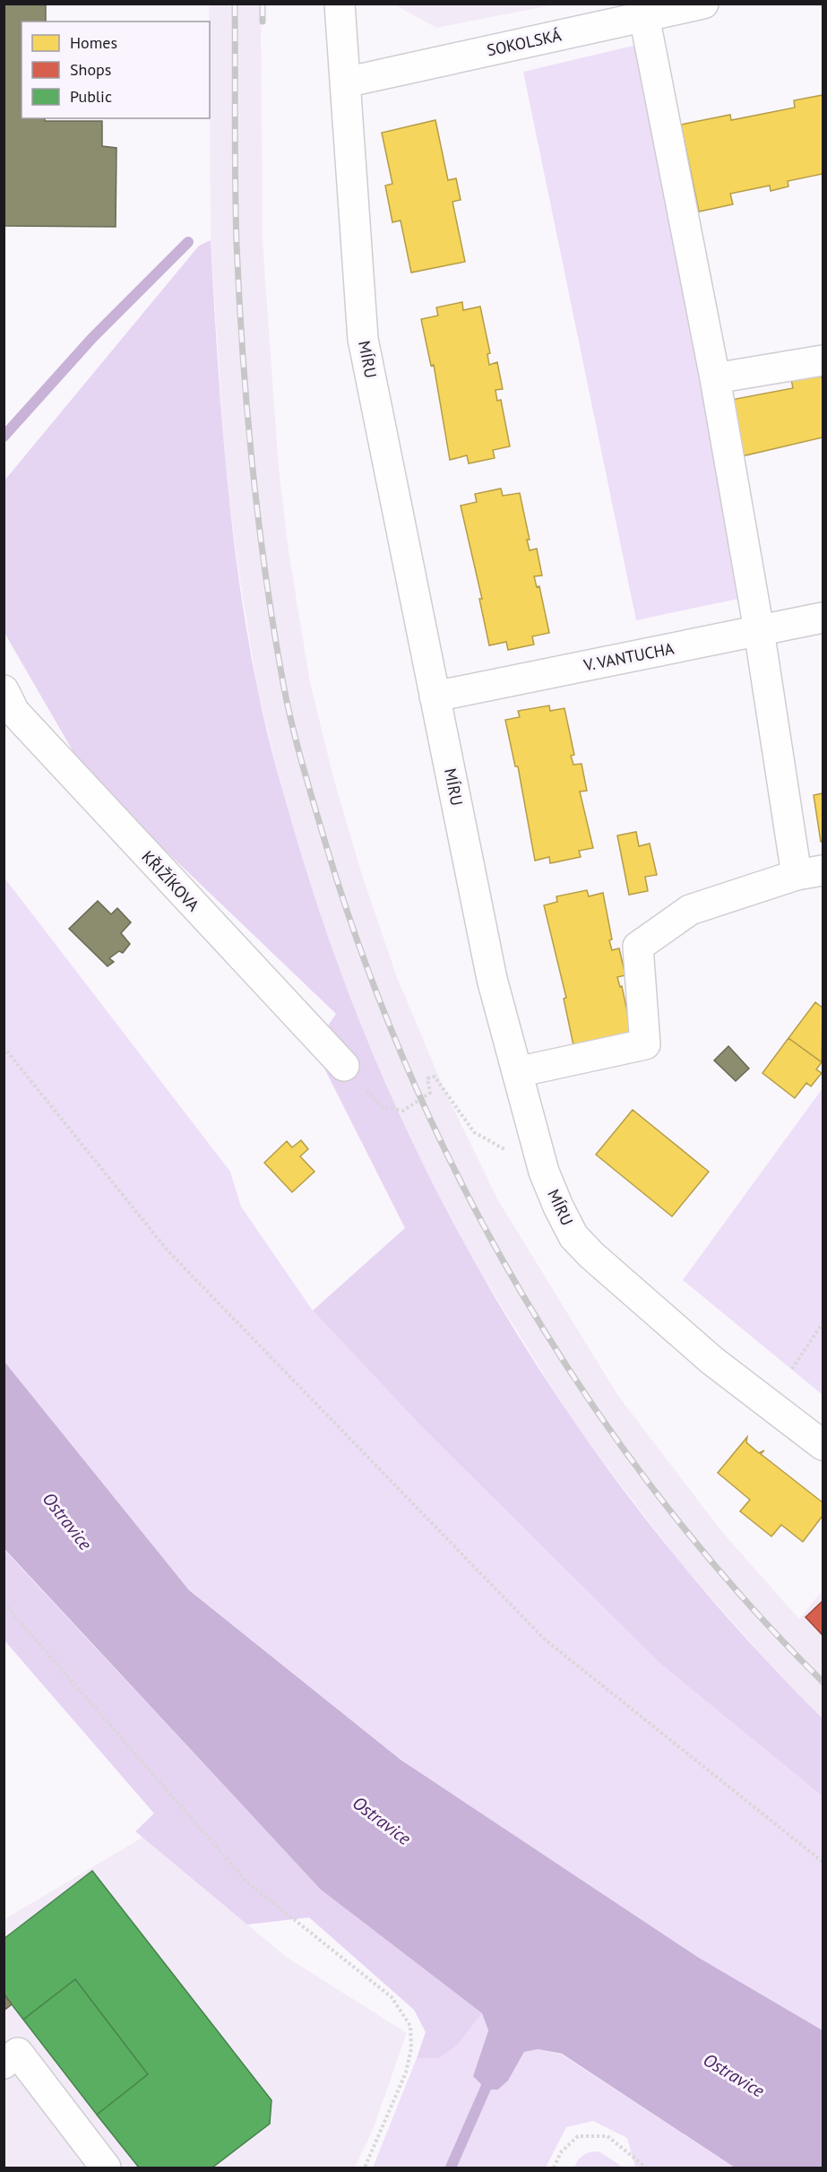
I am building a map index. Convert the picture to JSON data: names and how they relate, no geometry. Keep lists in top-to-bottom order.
{
  "streets": {
    "street": [
      "SOKOLSKÁ",
      "MÍRU",
      "V. VANTUCHA",
      "KŘIŽÍKOVA"
    ]
  },
  "crossings": [
    ["SOKOLSKÁ", "MÍRU"],
    ["MÍRU", "V. VANTUCHA"]
  ],
  "water": ["Ostravice"],
  "legend": ["Homes", "Shops", "Public"]
}
